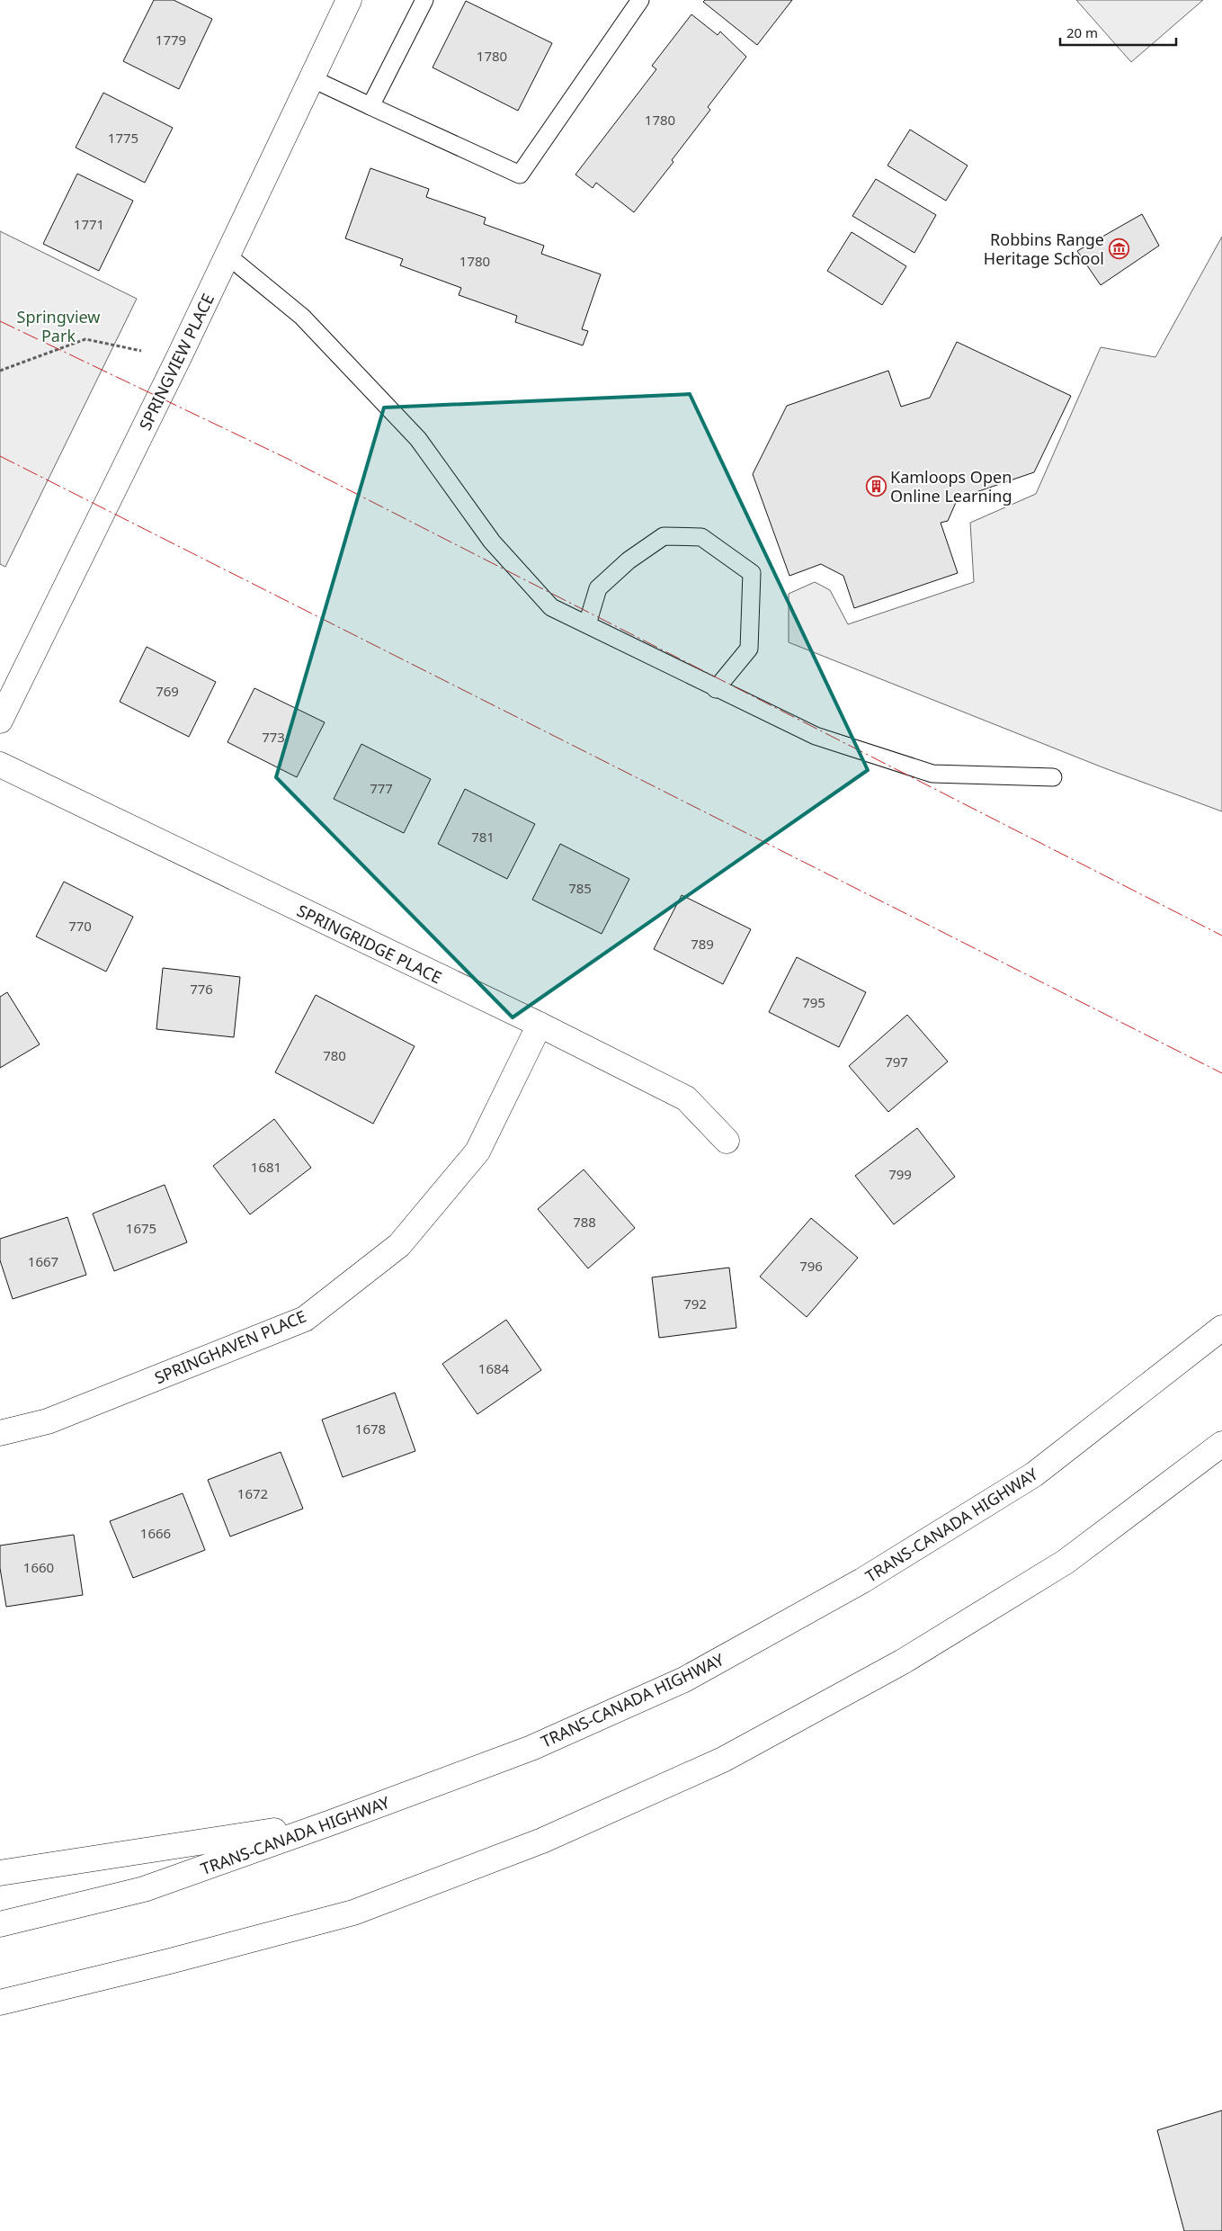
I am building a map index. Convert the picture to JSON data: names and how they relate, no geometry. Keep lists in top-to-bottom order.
{
  "streets": {
    "main road": [
      "SPRINGVIEW PLACE",
      "SPRINGRIDGE PLACE",
      "SPRINGHAVEN PLACE",
      "TRANS-CANADA HIGHWAY"
    ]
  },
  "crossings": [
    ["SPRINGRIDGE PLACE", "SPRINGHAVEN PLACE"]
  ],
  "parks": ["Springview Park"],
  "places": {
    "museum": ["Robbins Range Heritage School"],
    "building": ["Kamloops Open Online Learning"]
  },
  "house_numbers": [
    "1779",
    "1780",
    "1780",
    "1775",
    "1771",
    "1780",
    "769",
    "773",
    "777",
    "781",
    "785",
    "770",
    "789",
    "776",
    "795",
    "780",
    "797",
    "1681",
    "799",
    "788",
    "1675",
    "1667",
    "796",
    "792",
    "1684",
    "1678",
    "1672",
    "1666",
    "1660"
  ],
  "scale_bar": "20 m"
}
